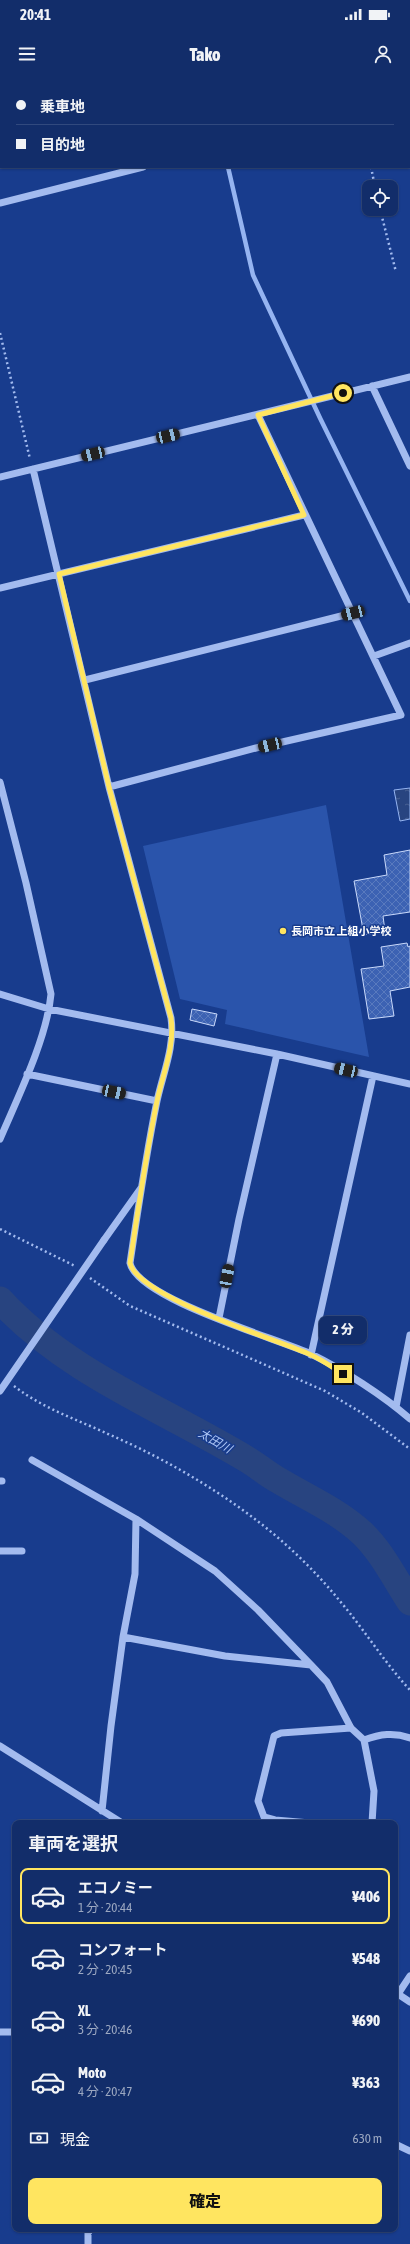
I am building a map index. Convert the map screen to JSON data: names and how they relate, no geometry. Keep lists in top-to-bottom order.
{
  "water": ["太田川"],
  "places": ["長岡市立 上組小学校"],
  "page": {
    "status": "20:41",
    "header": "Tako",
    "banner": ["乗車地", "目的地"],
    "bubble": "2 分",
    "heading": "車両を選択",
    "list": [
      {
        "name": "エコノミー",
        "note": "1 分 · 20:44",
        "value": "¥406"
      },
      {
        "name": "コンフォート",
        "note": "2 分 · 20:45",
        "value": "¥548"
      },
      {
        "name": "XL",
        "note": "3 分 · 20:46",
        "value": "¥690"
      },
      {
        "name": "Moto",
        "note": "4 分 · 20:47",
        "value": "¥363"
      }
    ],
    "pay": ["現金", "630 m"],
    "buttons": "確定"
  }
}
